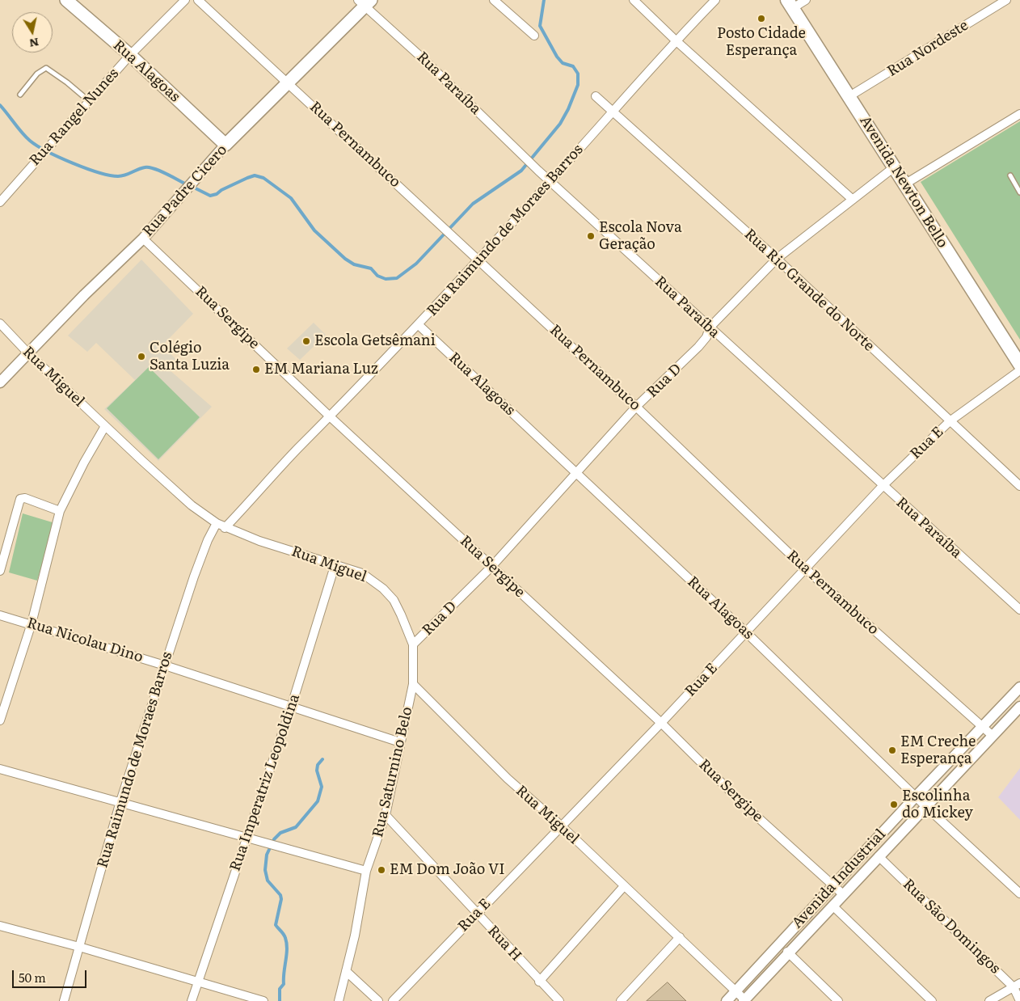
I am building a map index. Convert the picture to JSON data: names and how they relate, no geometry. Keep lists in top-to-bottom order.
{
  "streets": {
    "main road": ["Rua Alagoas", "Avenida Newton Bello", "Rua Padre Cicero"],
    "street": [
      "Rua Nordeste",
      "Rua Paraíba",
      "Rua Rangel Nunes",
      "Rua Pernambuco",
      "Rua Raimundo de Moraes Barros",
      "Rua Rio Grande do Norte",
      "Rua Sergipe",
      "Rua Miguel",
      "Rua D",
      "Rua E",
      "Rua Nicolau Dino",
      "Rua Saturnino Belo",
      "Rua Imperatriz Leopoldina",
      "Avenida Industrial",
      "Rua São Domingos",
      "Rua H"
    ]
  },
  "crossings": [
    ["Rua Nordeste", "Avenida Newton Bello"],
    ["Rua Alagoas", "Rua Rangel Nunes"],
    ["Rua Alagoas", "Rua Padre Cicero"],
    ["Rua Alagoas", "Rua Raimundo de Moraes Barros"],
    ["Rua Alagoas", "Rua D"],
    ["Rua Alagoas", "Rua E"],
    ["Rua Alagoas", "Avenida Industrial"],
    ["Rua Paraíba", "Rua Padre Cicero"],
    ["Rua Paraíba", "Rua Raimundo de Moraes Barros"],
    ["Rua Paraíba", "Rua D"],
    ["Rua Paraíba", "Rua E"],
    ["Rua Pernambuco", "Rua Padre Cicero"],
    ["Rua Pernambuco", "Rua Raimundo de Moraes Barros"],
    ["Rua Pernambuco", "Rua D"],
    ["Rua Pernambuco", "Rua E"],
    ["Rua Pernambuco", "Avenida Industrial"],
    ["Avenida Newton Bello", "Rua D"],
    ["Rua Padre Cicero", "Rua Sergipe"],
    ["Rua Padre Cicero", "Rua Miguel"],
    ["Rua Raimundo de Moraes Barros", "Rua Rio Grande do Norte"],
    ["Rua Raimundo de Moraes Barros", "Rua Sergipe"],
    ["Rua Raimundo de Moraes Barros", "Rua Miguel"],
    ["Rua Raimundo de Moraes Barros", "Rua Nicolau Dino"],
    ["Rua Rio Grande do Norte", "Rua D"],
    ["Rua Rio Grande do Norte", "Rua E"],
    ["Rua Sergipe", "Rua D"],
    ["Rua Sergipe", "Rua E"],
    ["Rua Sergipe", "Avenida Industrial"],
    ["Rua Miguel", "Rua D"],
    ["Rua Miguel", "Rua E"],
    ["Rua Miguel", "Rua Saturnino Belo"],
    ["Rua Miguel", "Rua Imperatriz Leopoldina"],
    ["Rua Miguel", "Avenida Industrial"],
    ["Rua E", "Rua H"],
    ["Rua Nicolau Dino", "Rua Saturnino Belo"],
    ["Rua Nicolau Dino", "Rua Imperatriz Leopoldina"],
    ["Rua Saturnino Belo", "Rua H"],
    ["Avenida Industrial", "Rua São Domingos"]
  ],
  "places": [
    "Posto Cidade Esperança",
    "Escola Nova Geração",
    "Escola Getsêmani",
    "Colégio Santa Luzia",
    "EM Mariana Luz",
    "EM Creche Esperança",
    "Escolinha do Mickey",
    "EM Dom João VI"
  ],
  "scale_bar": "50 m",
  "north": "bottom"
}
